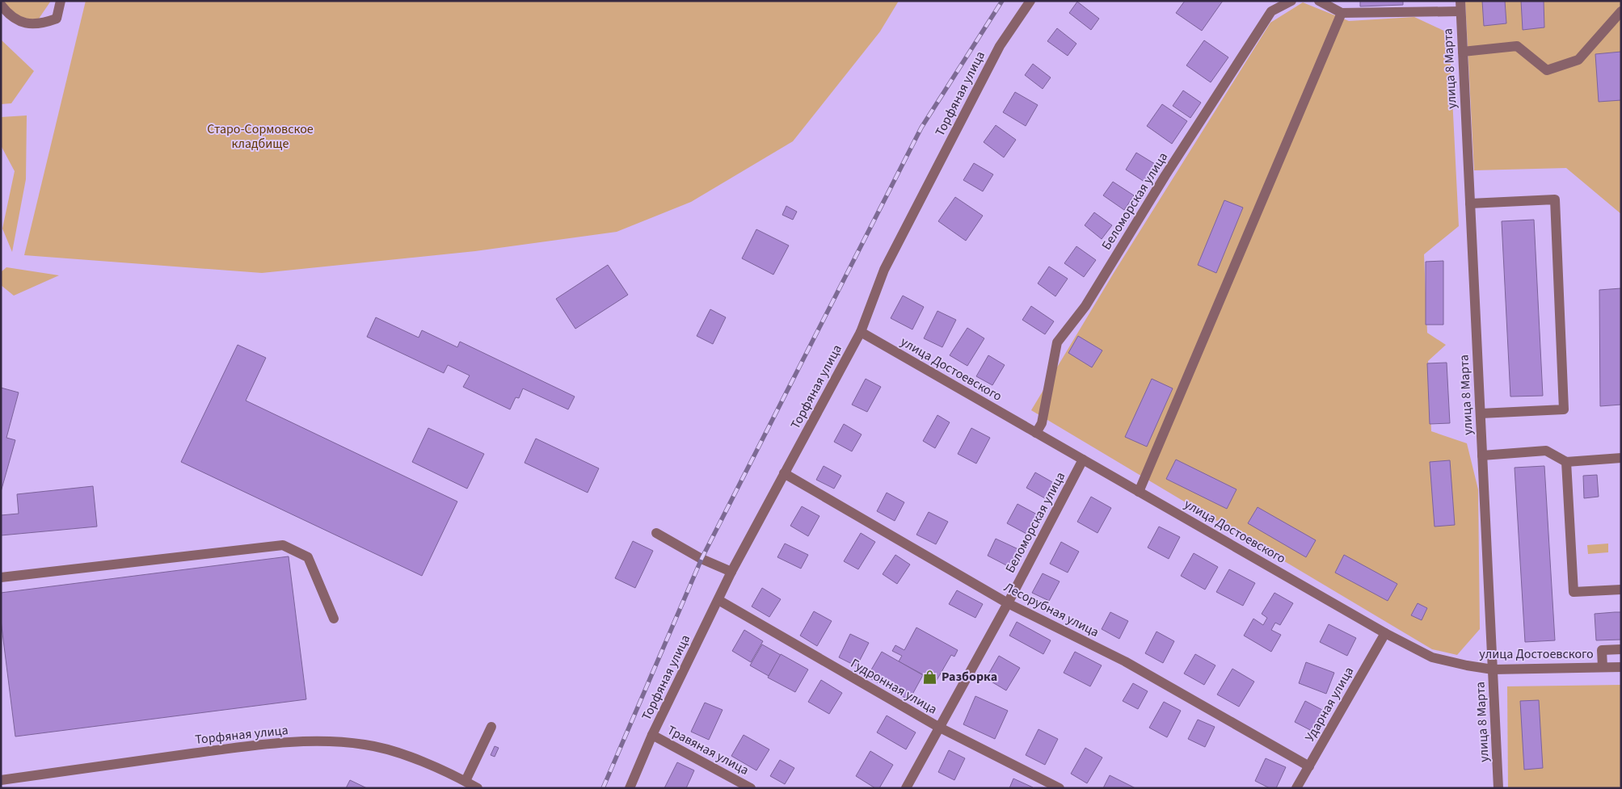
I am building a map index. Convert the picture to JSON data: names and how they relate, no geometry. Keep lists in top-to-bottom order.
{
  "streets": {
    "street": [
      "улица 8 Марта",
      "Торфяная улица",
      "Беломорская улица",
      "улица Достоевского",
      "Лесорубная улица",
      "Гудронная улица",
      "Ударная улица",
      "Травяная улица"
    ]
  },
  "crossings": [
    ["улица 8 Марта", "улица Достоевского"],
    ["Торфяная улица", "улица Достоевского"],
    ["Торфяная улица", "Лесорубная улица"],
    ["Торфяная улица", "Гудронная улица"],
    ["Торфяная улица", "Травяная улица"],
    ["Беломорская улица", "улица Достоевского"],
    ["Беломорская улица", "Лесорубная улица"],
    ["Беломорская улица", "Гудронная улица"],
    ["улица Достоевского", "Ударная улица"],
    ["Лесорубная улица", "Ударная улица"]
  ],
  "parks": ["Старо-Сормовское кладбище"],
  "places": {
    "shop": ["Разборка"]
  }
}
